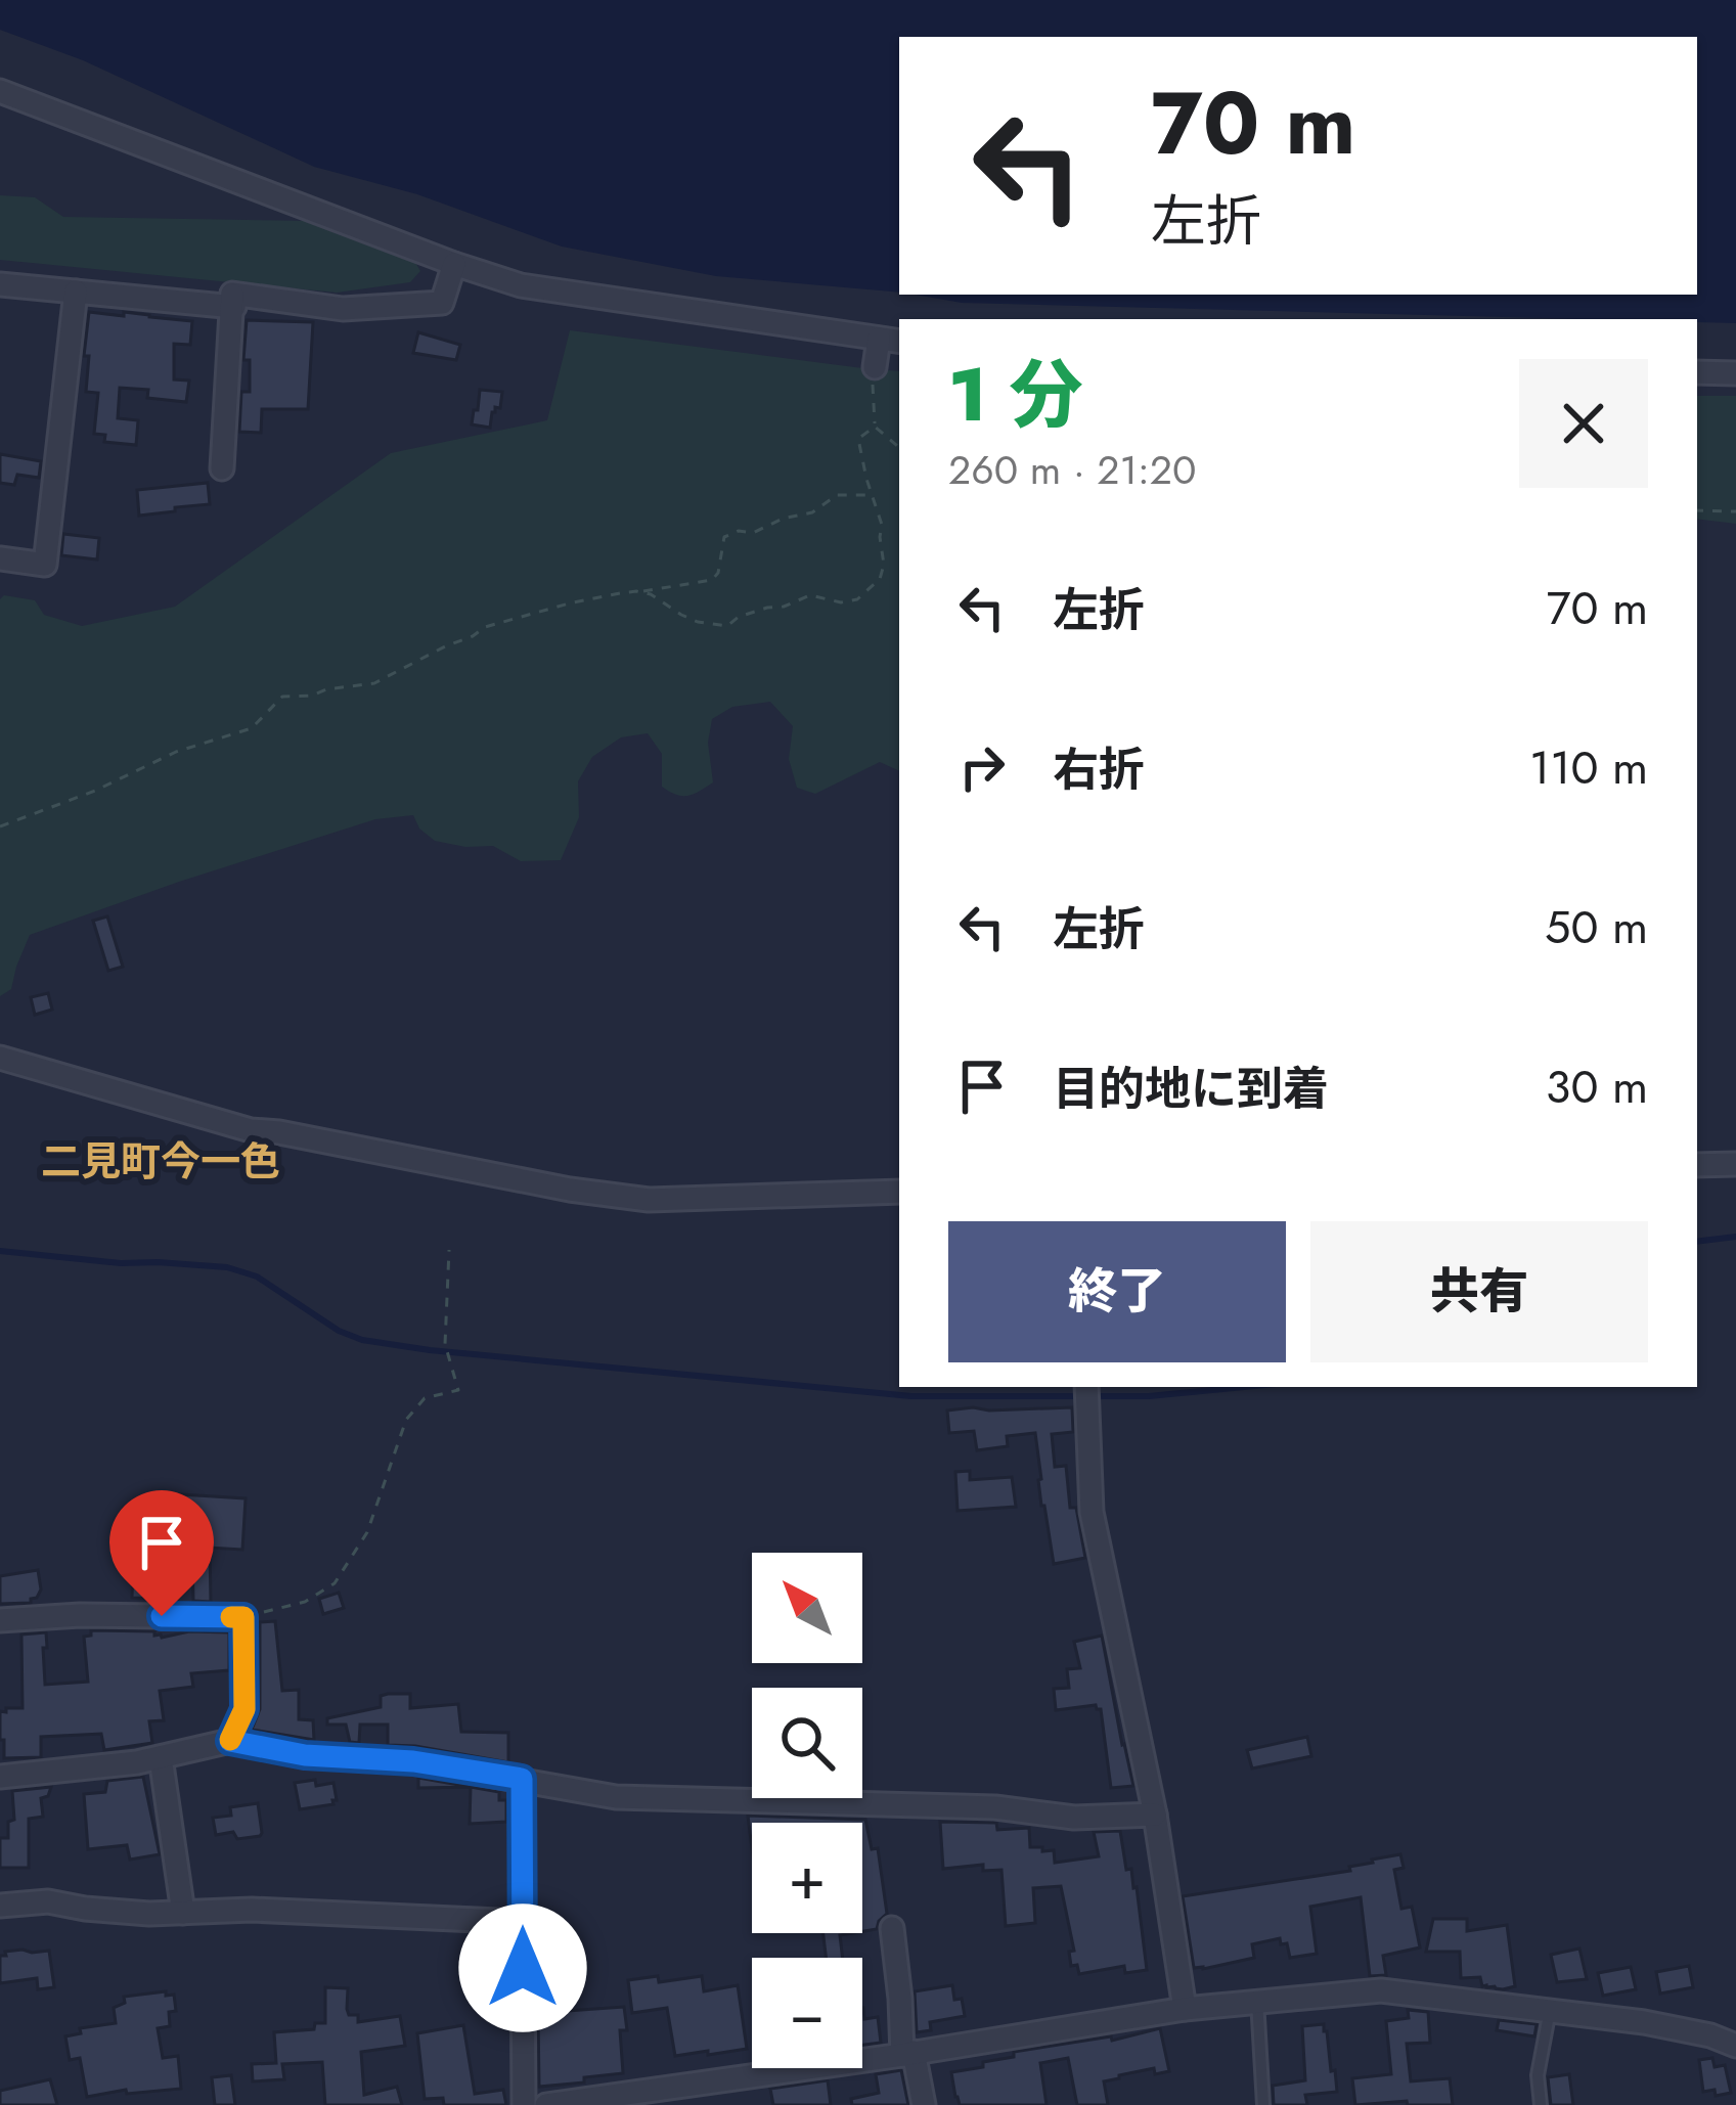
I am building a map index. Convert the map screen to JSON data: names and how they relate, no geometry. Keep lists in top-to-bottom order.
{
  "districts": ["二見町今一色"],
  "north": "top left",
  "page": {
    "turn": ["70 m", "左折"],
    "heading": ["1 分", "260 m · 21:20"],
    "list": [
      {
        "name": "左折",
        "value": "70 m"
      },
      {
        "name": "右折",
        "value": "110 m"
      },
      {
        "name": "左折",
        "value": "50 m"
      },
      {
        "name": "目的地に到着",
        "value": "30 m"
      }
    ],
    "buttons": ["終了", "共有"],
    "map_buttons": ["+", "−"]
  }
}
